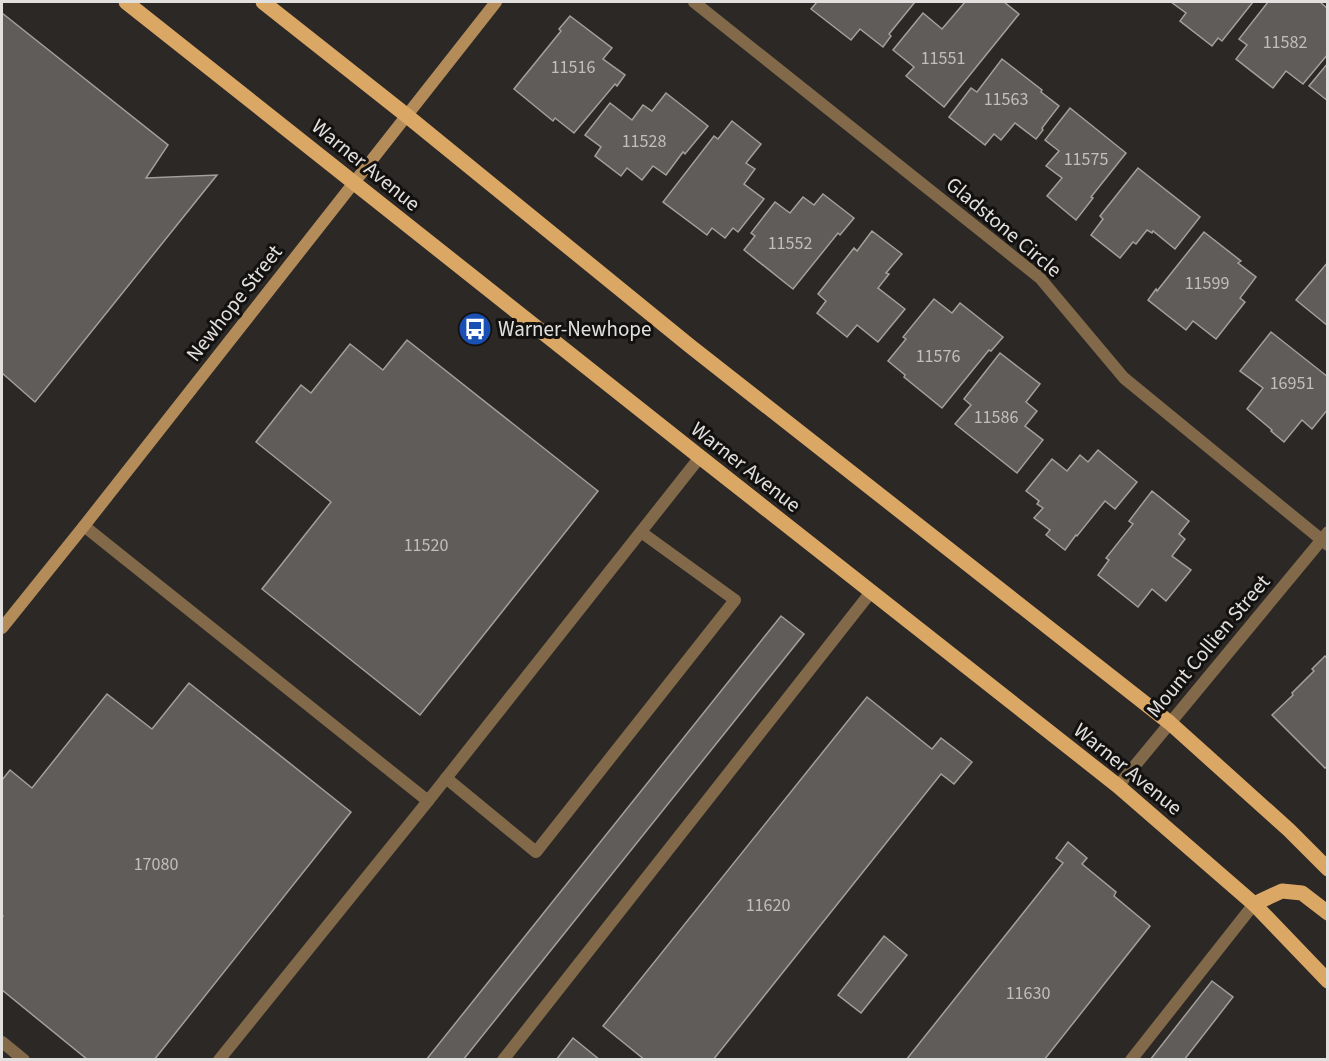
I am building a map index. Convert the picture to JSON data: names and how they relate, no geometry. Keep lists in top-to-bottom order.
{
  "streets": {
    "main road": ["Warner Avenue"],
    "street": ["Gladstone Circle", "Newhope Street", "Mount Collien Street"]
  },
  "crossings": [
    ["Warner Avenue", "Newhope Street"],
    ["Warner Avenue", "Mount Collien Street"],
    ["Gladstone Circle", "Mount Collien Street"]
  ],
  "places": {
    "bus stop": ["Warner-Newhope"]
  },
  "house_numbers": [
    "11582",
    "11551",
    "11516",
    "11563",
    "11528",
    "11575",
    "11552",
    "11599",
    "11576",
    "16951",
    "11586",
    "11520",
    "17080",
    "11620",
    "11630"
  ]
}
